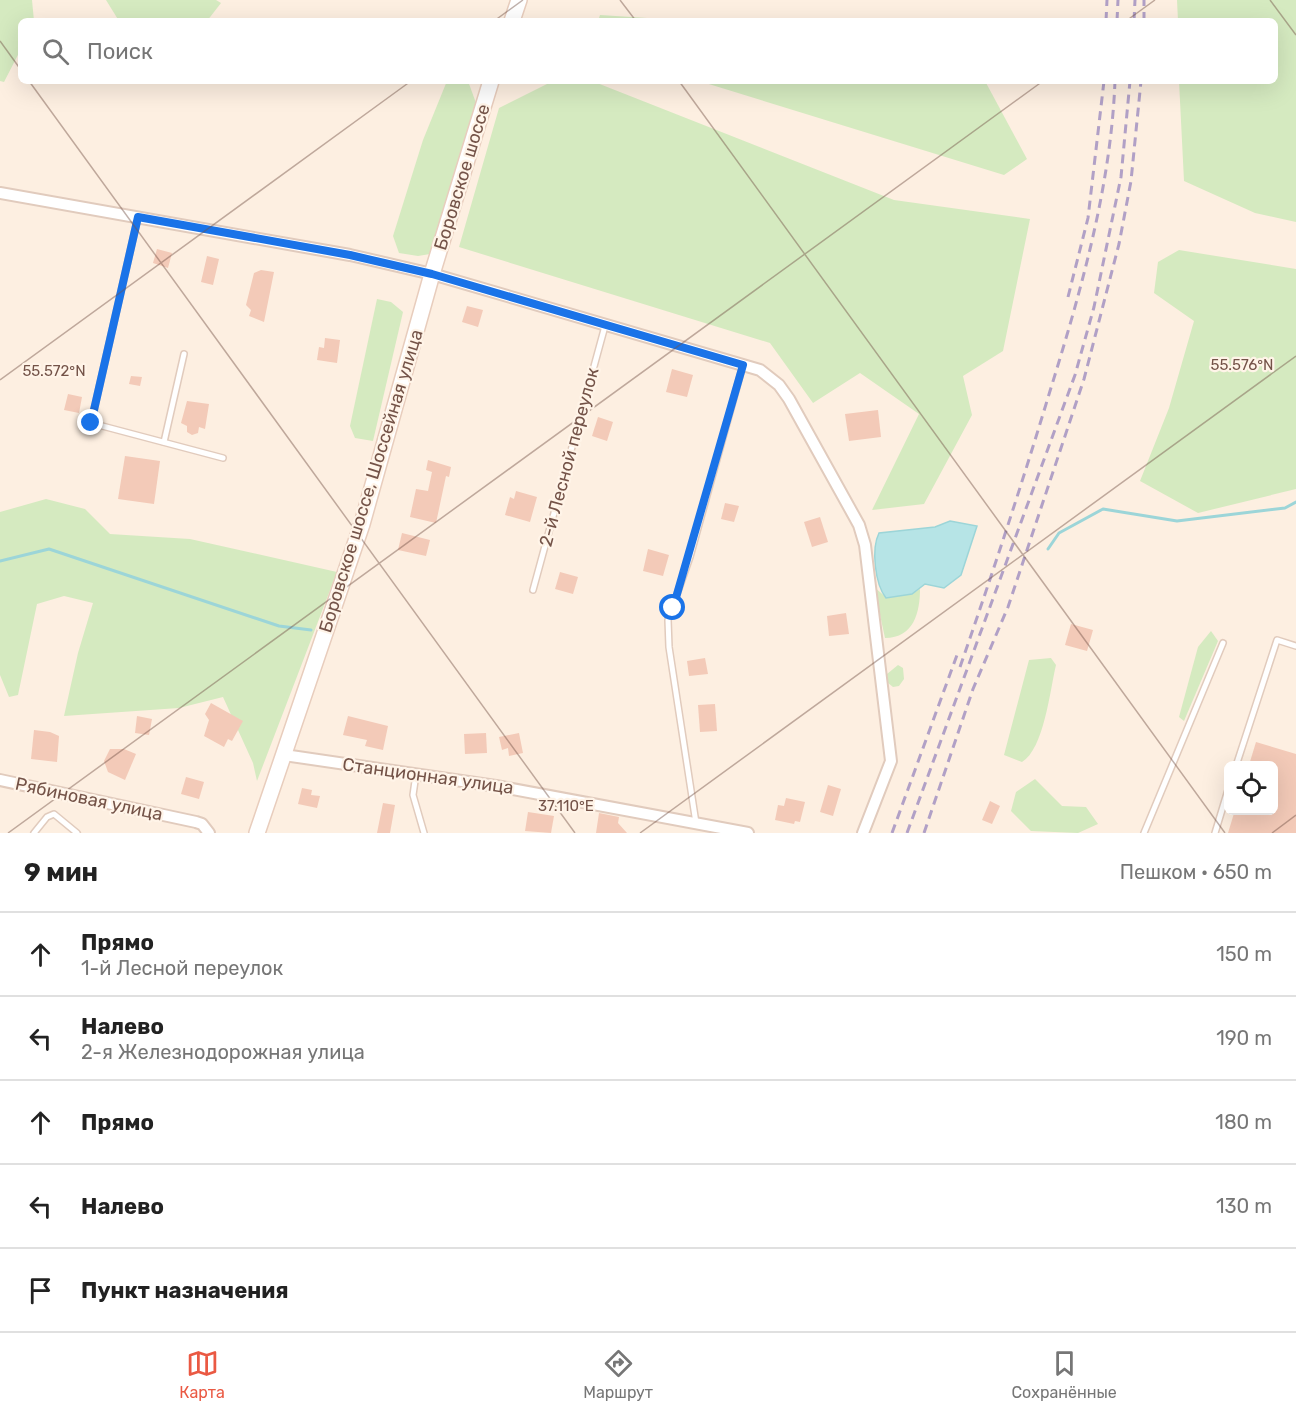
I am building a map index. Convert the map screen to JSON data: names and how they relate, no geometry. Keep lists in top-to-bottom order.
{
  "streets": {
    "main road": ["Боровское шоссе", "Боровское шоссе, Шоссейная улица"],
    "street": ["Станционная улица", "Рябиновая улица"],
    "lane": ["2-й Лесной переулок"]
  },
  "crossings": [
    ["Боровское шоссе", "Боровское шоссе, Шоссейная улица"],
    ["Боровское шоссе, Шоссейная улица", "Станционная улица"]
  ],
  "page": {
    "search": "Поиск",
    "heading": ["9 мин", "Пешком · 650 m"],
    "list": [
      ["Прямо", "1-й Лесной переулок", "150 m"],
      ["Налево", "2-я Железнодорожная улица", "190 m"],
      ["Прямо", "180 m"],
      ["Налево", "130 m"],
      "Пункт назначения"
    ],
    "nav": ["Карта", "Маршрут", "Сохранённые"]
  },
  "coordinates": ["55.576°N", "55.572°N", "37.110°E"]
}
